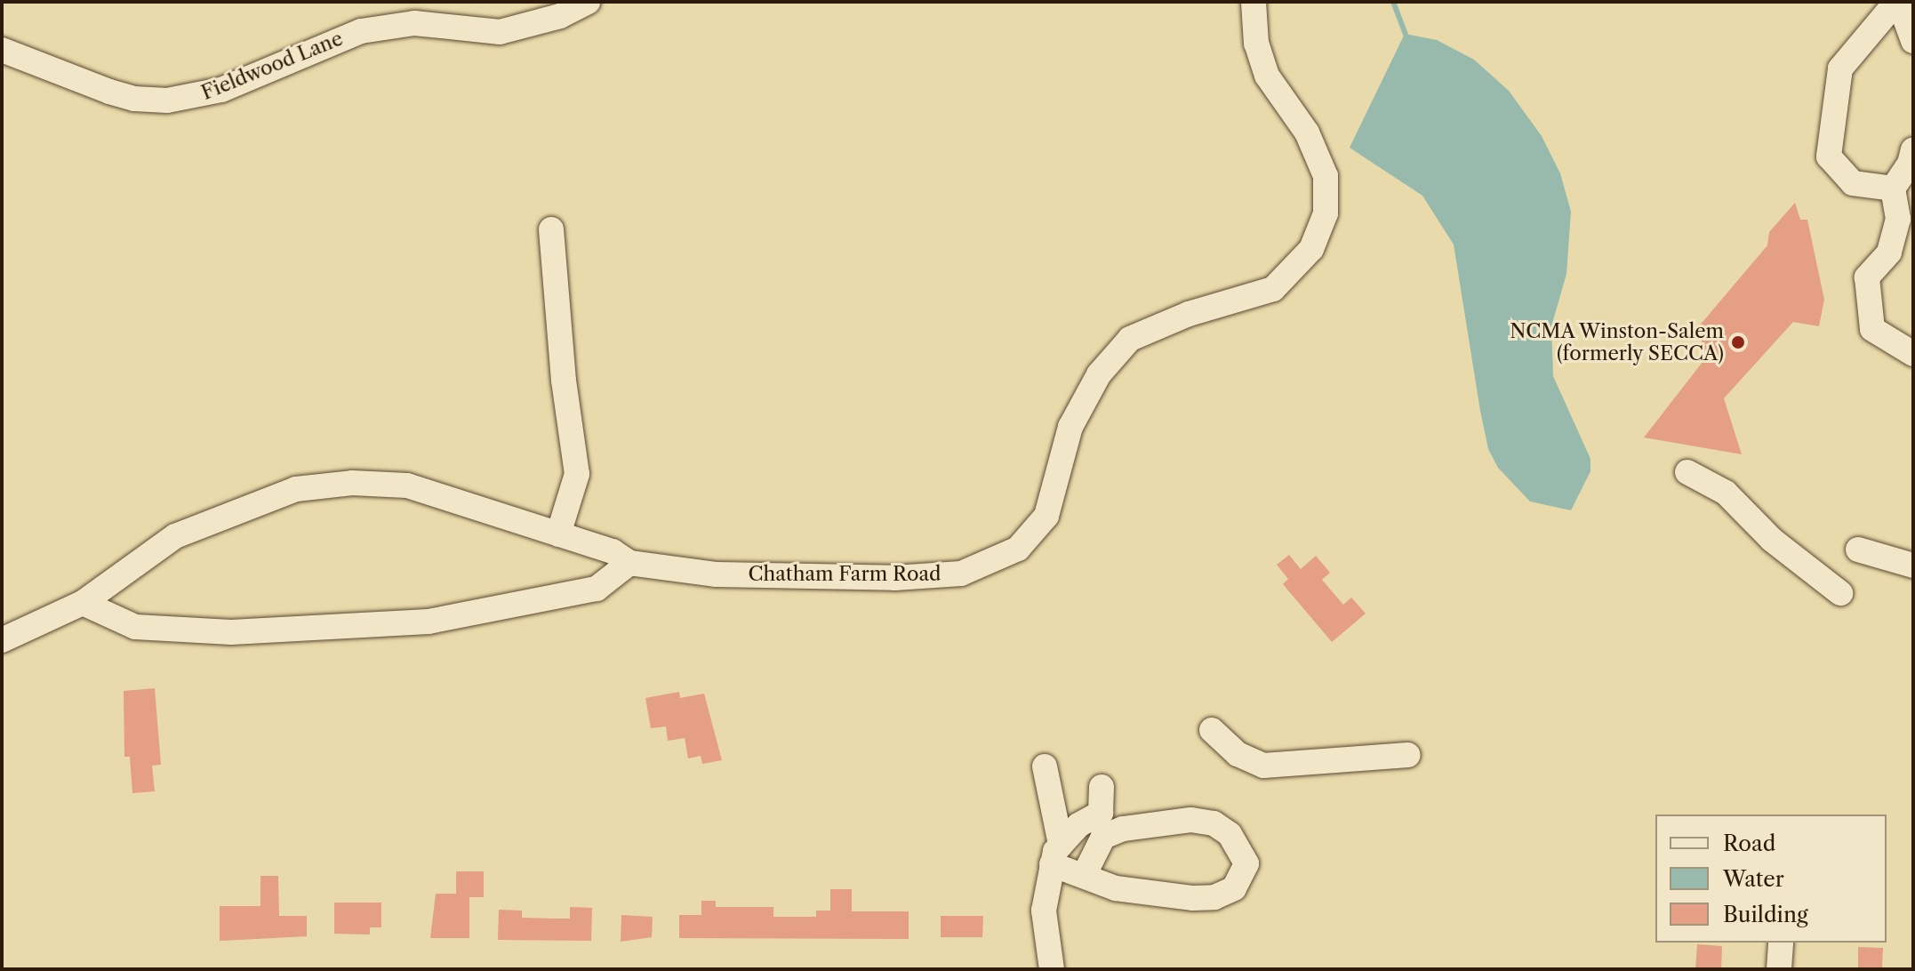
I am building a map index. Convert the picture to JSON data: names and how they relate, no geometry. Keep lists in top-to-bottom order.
{
  "streets": {
    "street": ["Fieldwood Lane", "Chatham Farm Road"]
  },
  "places": ["NCMA Winston-Salem (formerly SECCA)"],
  "legend": ["Road", "Water", "Building"]
}
